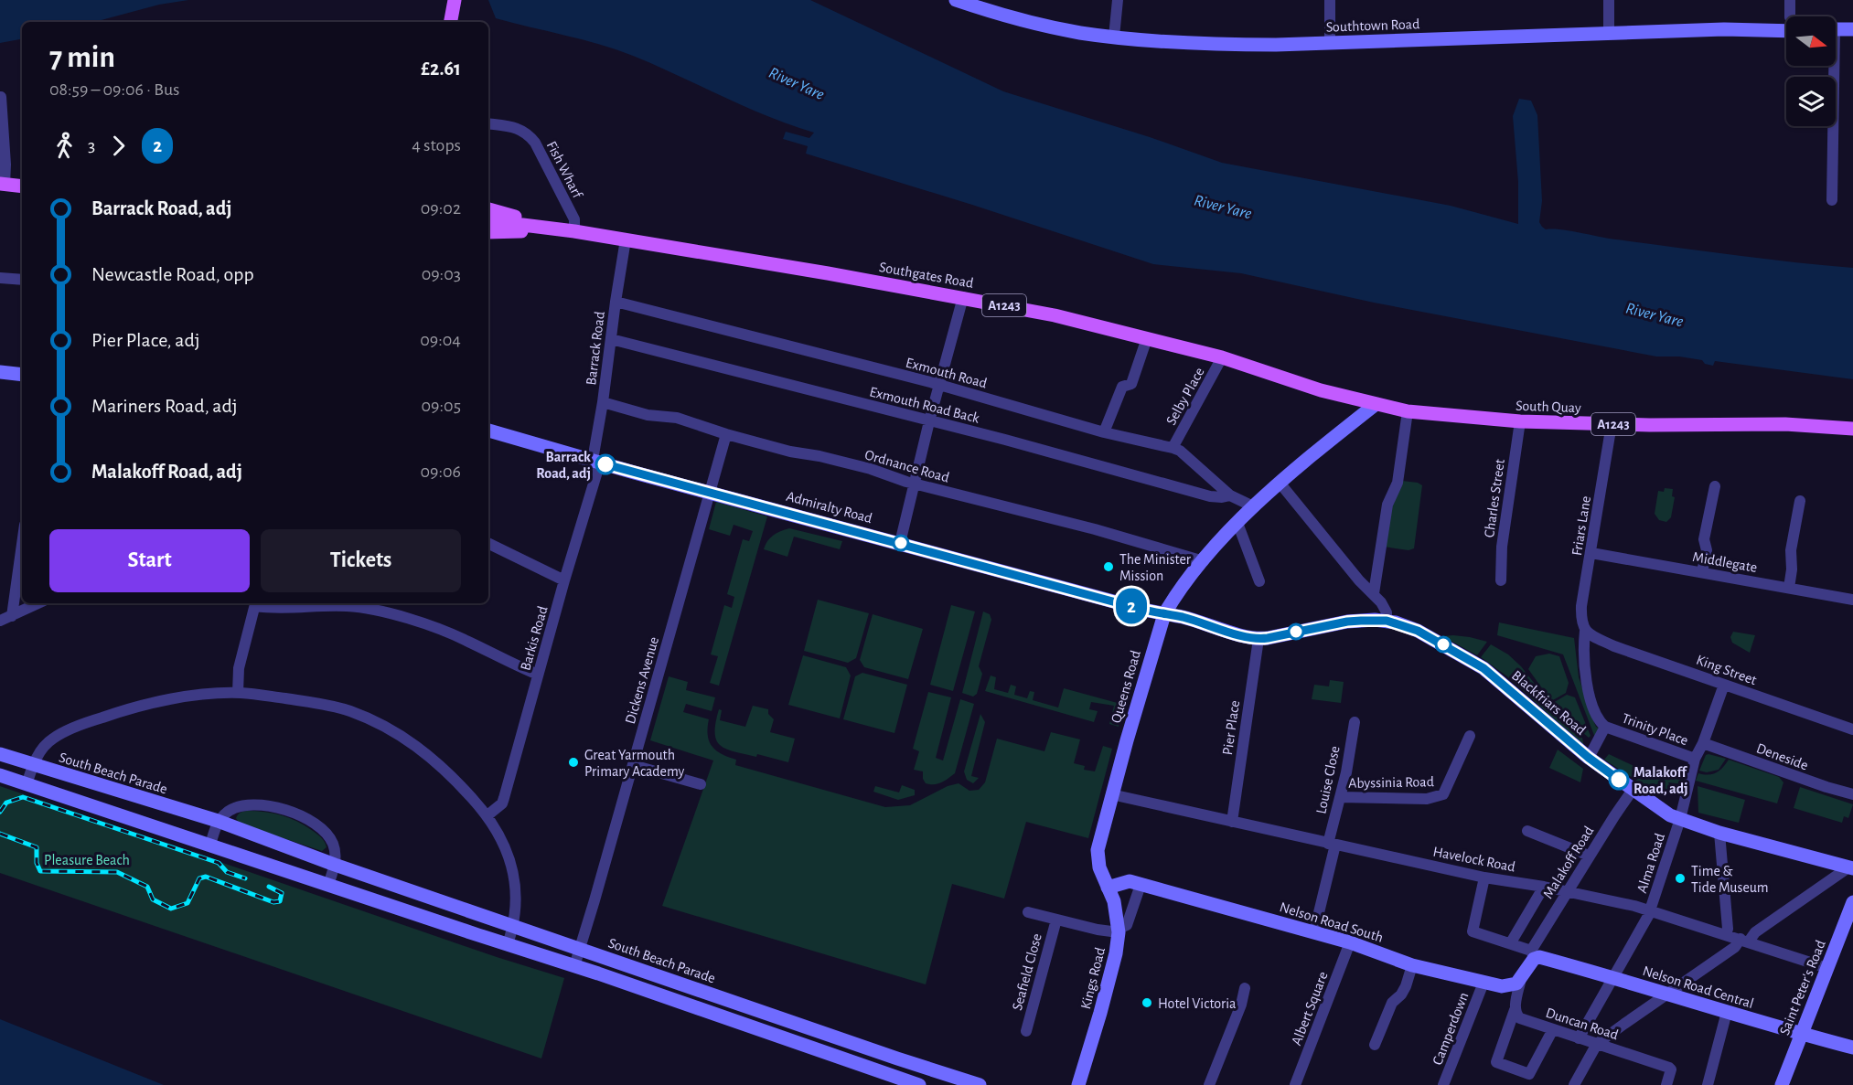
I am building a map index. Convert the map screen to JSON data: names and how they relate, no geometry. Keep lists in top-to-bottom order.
{
  "streets": {
    "main road": ["Southgates Road", "A1243", "South Quay"],
    "street": [
      "Southtown Road",
      "Fish Wharf",
      "Barrack Road",
      "Exmouth Road",
      "Selby Place",
      "Exmouth Road Back",
      "Ordnance Road",
      "Charles Street",
      "Admiralty Road",
      "Friars Lane",
      "Middlegate",
      "Barkis Road",
      "King Street",
      "Dickens Avenue",
      "Queens Road",
      "Blackfriars Road",
      "Pier Place",
      "Trinity Place",
      "Deneside",
      "South Beach Parade",
      "Louise Close",
      "Abyssinia Road",
      "Havelock Road",
      "Malakoff Road",
      "Alma Road",
      "Nelson Road South",
      "Seafield Close",
      "Kings Road",
      "Nelson Road Central",
      "Saint Peter's Road",
      "Albert Square",
      "Duncan Road",
      "Camperdown"
    ]
  },
  "crossings": [
    ["Fish Wharf", "A1243"],
    ["Southgates Road", "A1243"],
    ["Southgates Road", "Barrack Road"],
    ["Southgates Road", "Selby Place"],
    ["Southgates Road", "South Quay"],
    ["Southgates Road", "Queens Road"],
    ["A1243", "Barrack Road"],
    ["Barrack Road", "Exmouth Road"],
    ["Barrack Road", "Exmouth Road Back"],
    ["Barrack Road", "Ordnance Road"],
    ["Barrack Road", "Admiralty Road"],
    ["Barrack Road", "Barkis Road"],
    ["Exmouth Road", "Selby Place"],
    ["Exmouth Road", "Exmouth Road Back"],
    ["Exmouth Road", "Queens Road"],
    ["South Quay", "Charles Street"],
    ["South Quay", "Friars Lane"],
    ["South Quay", "Queens Road"],
    ["Ordnance Road", "Dickens Avenue"],
    ["Ordnance Road", "Queens Road"],
    ["Admiralty Road", "Barkis Road"],
    ["Admiralty Road", "Dickens Avenue"],
    ["Admiralty Road", "Queens Road"],
    ["Admiralty Road", "Blackfriars Road"],
    ["Admiralty Road", "Pier Place"],
    ["Friars Lane", "Middlegate"],
    ["Friars Lane", "King Street"],
    ["Friars Lane", "Trinity Place"],
    ["King Street", "Alma Road"],
    ["Dickens Avenue", "South Beach Parade"],
    ["Queens Road", "Havelock Road"],
    ["Queens Road", "Nelson Road South"],
    ["Queens Road", "Seafield Close"],
    ["Queens Road", "Kings Road"],
    ["Blackfriars Road", "Pier Place"],
    ["Blackfriars Road", "Malakoff Road"],
    ["Blackfriars Road", "Alma Road"],
    ["Pier Place", "Havelock Road"],
    ["Trinity Place", "Alma Road"],
    ["Deneside", "Alma Road"],
    ["Louise Close", "Abyssinia Road"],
    ["Louise Close", "Havelock Road"],
    ["Louise Close", "Nelson Road South"],
    ["Havelock Road", "Malakoff Road"],
    ["Havelock Road", "Alma Road"],
    ["Havelock Road", "Saint Peter's Road"],
    ["Malakoff Road", "Nelson Road Central"],
    ["Alma Road", "Nelson Road Central"],
    ["Alma Road", "Duncan Road"],
    ["Nelson Road South", "Kings Road"],
    ["Nelson Road South", "Albert Square"],
    ["Nelson Road South", "Camperdown"],
    ["Seafield Close", "Kings Road"],
    ["Nelson Road Central", "Saint Peter's Road"]
  ],
  "water": ["River Yare"],
  "parks": ["Pleasure Beach"],
  "places": [
    "Barrack Road, adj",
    "The Minister Mission",
    "Great Yarmouth Primary Academy",
    "Malakoff Road, adj",
    "Time & Tide Museum",
    "Hotel Victoria"
  ],
  "lines": ["bus line 2"],
  "north": "right",
  "page": {
    "on_map": "2",
    "heading": ["7 min", "08:59 – 09:06 · Bus", "£2.61"],
    "legs": ["3", "2", "4 stops"],
    "list": [
      {
        "name": "Barrack Road, adj",
        "value": "09:02"
      },
      {
        "name": "Newcastle Road, opp",
        "value": "09:03"
      },
      {
        "name": "Pier Place, adj",
        "value": "09:04"
      },
      {
        "name": "Mariners Road, adj",
        "value": "09:05"
      },
      {
        "name": "Malakoff Road, adj",
        "value": "09:06"
      }
    ],
    "buttons": ["Start", "Tickets"]
  }
}
